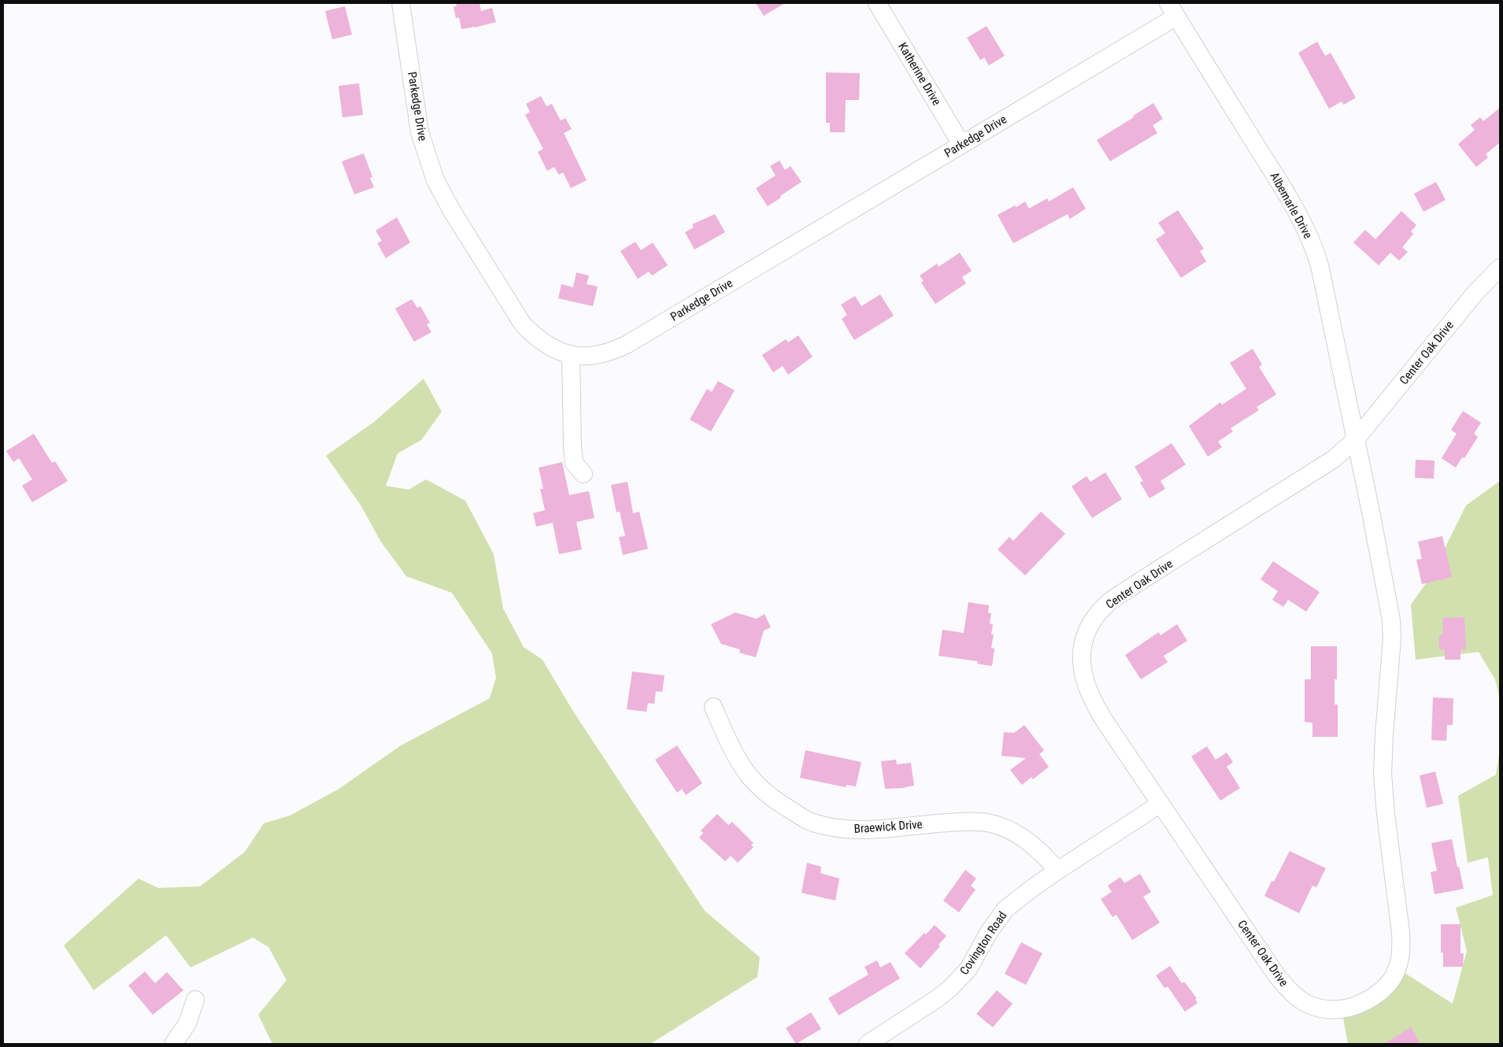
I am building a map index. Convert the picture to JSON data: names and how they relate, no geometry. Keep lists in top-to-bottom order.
{
  "streets": {
    "street": [
      "Katherine Drive",
      "Parkedge Drive",
      "Albemarle Drive",
      "Center Oak Drive",
      "Braewick Drive",
      "Covington Road"
    ]
  },
  "crossings": [
    ["Katherine Drive", "Parkedge Drive"],
    ["Parkedge Drive", "Albemarle Drive"],
    ["Albemarle Drive", "Center Oak Drive"],
    ["Center Oak Drive", "Covington Road"],
    ["Braewick Drive", "Covington Road"]
  ]
}
